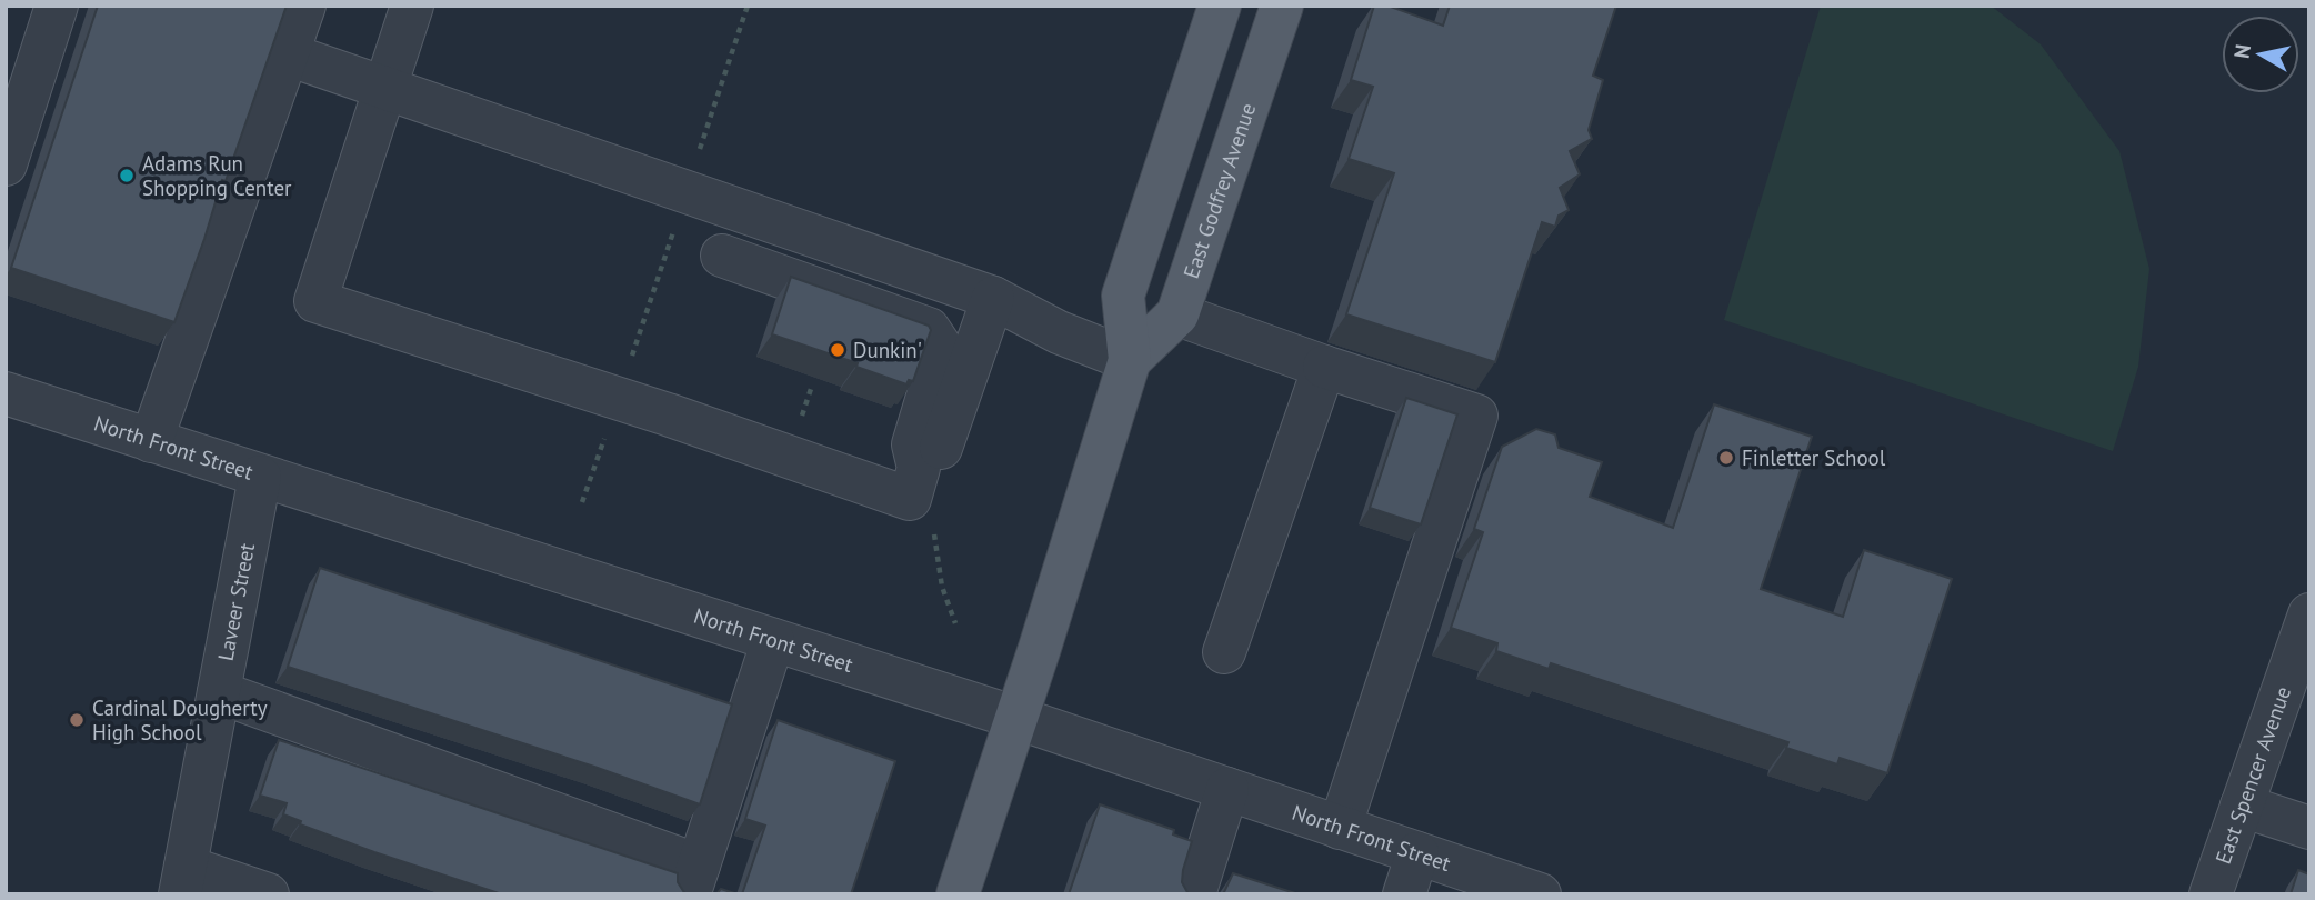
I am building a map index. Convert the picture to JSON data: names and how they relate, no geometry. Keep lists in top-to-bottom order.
{
  "streets": {
    "main road": ["East Godfrey Avenue"],
    "street": ["North Front Street", "Laveer Street", "East Spencer Avenue"]
  },
  "crossings": [
    ["East Godfrey Avenue", "North Front Street"],
    ["North Front Street", "Laveer Street"]
  ],
  "places": [
    "Adams Run Shopping Center",
    "Dunkin'",
    "Finletter School",
    "Cardinal Dougherty High School"
  ],
  "north": "left"
}
